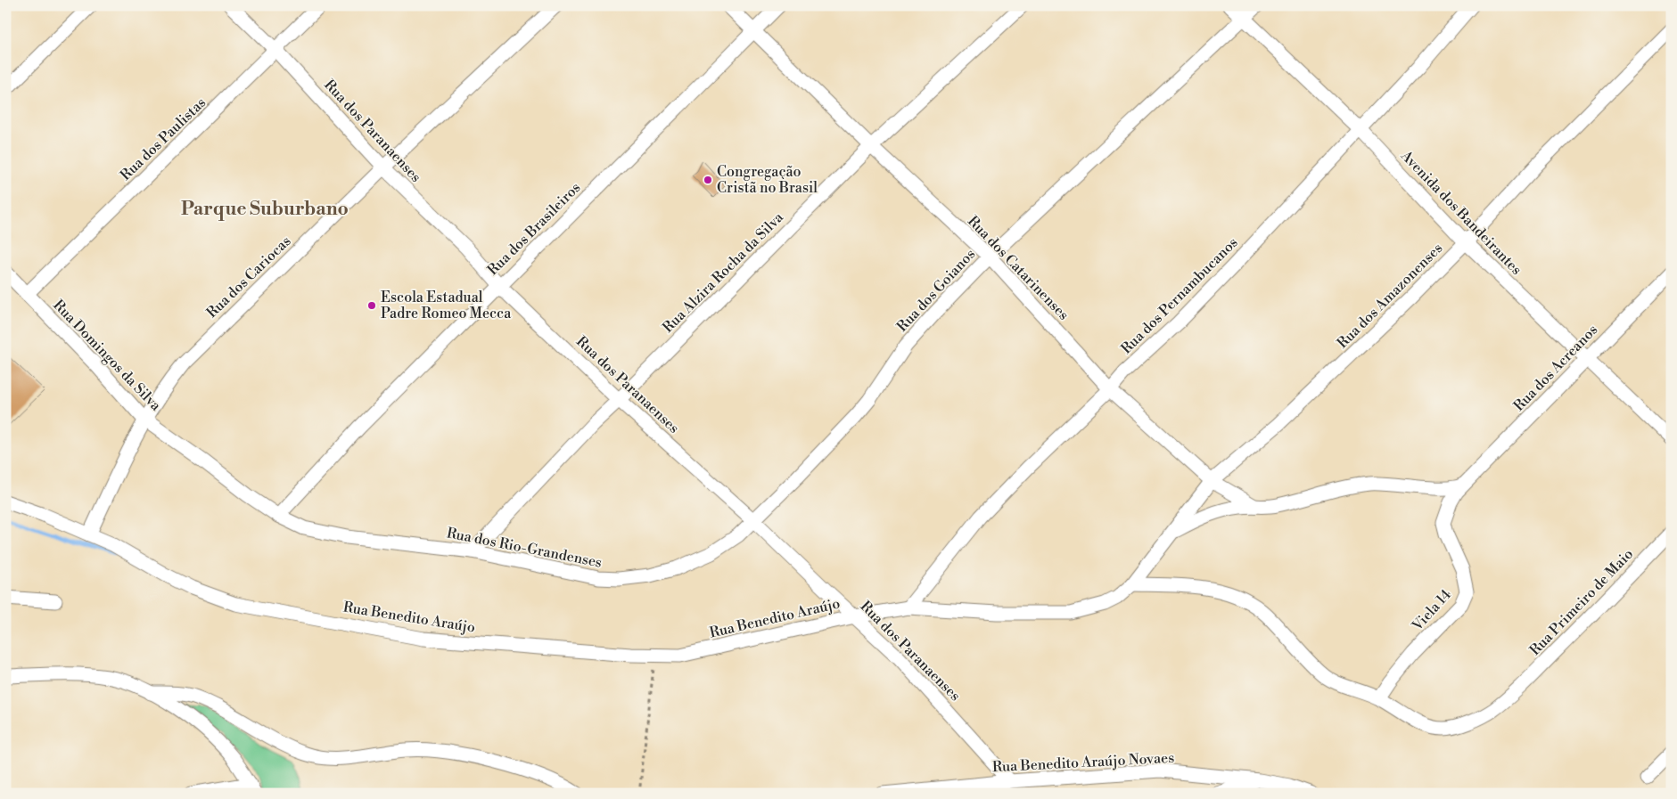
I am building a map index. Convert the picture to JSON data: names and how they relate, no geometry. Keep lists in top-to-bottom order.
{
  "streets": {
    "street": [
      "Rua dos Paranaenses",
      "Rua dos Paulistas",
      "Avenida dos Bandeirantes",
      "Rua dos Brasileiros",
      "Rua dos Catarinenses",
      "Rua Alzira Rocha da Silva",
      "Rua dos Cariocas",
      "Rua dos Goianos",
      "Rua dos Pernambucanos",
      "Rua dos Amazonenses",
      "Rua Domingos da Silva",
      "Rua dos Acreanos",
      "Rua dos Rio-Grandenses",
      "Rua Primeiro de Maio",
      "Viela 14",
      "Rua Benedito Araújo",
      "Rua Benedito Araújo Novaes"
    ]
  },
  "crossings": [
    ["Rua dos Paranaenses", "Rua dos Paulistas"],
    ["Rua dos Paranaenses", "Rua dos Brasileiros"],
    ["Rua dos Paranaenses", "Rua Alzira Rocha da Silva"],
    ["Rua dos Paranaenses", "Rua dos Cariocas"],
    ["Rua dos Paranaenses", "Rua dos Goianos"],
    ["Rua dos Paranaenses", "Rua dos Rio-Grandenses"],
    ["Rua dos Paranaenses", "Rua Benedito Araújo"],
    ["Rua dos Paranaenses", "Rua Benedito Araújo Novaes"],
    ["Rua dos Paulistas", "Rua Domingos da Silva"],
    ["Avenida dos Bandeirantes", "Rua dos Goianos"],
    ["Avenida dos Bandeirantes", "Rua dos Pernambucanos"],
    ["Avenida dos Bandeirantes", "Rua dos Amazonenses"],
    ["Avenida dos Bandeirantes", "Rua dos Acreanos"],
    ["Rua dos Brasileiros", "Rua dos Catarinenses"],
    ["Rua dos Brasileiros", "Rua Domingos da Silva"],
    ["Rua dos Brasileiros", "Rua dos Rio-Grandenses"],
    ["Rua dos Catarinenses", "Rua Alzira Rocha da Silva"],
    ["Rua dos Catarinenses", "Rua dos Goianos"],
    ["Rua dos Catarinenses", "Rua dos Pernambucanos"],
    ["Rua dos Catarinenses", "Rua dos Amazonenses"],
    ["Rua Alzira Rocha da Silva", "Rua dos Rio-Grandenses"],
    ["Rua dos Cariocas", "Rua Domingos da Silva"],
    ["Rua dos Cariocas", "Rua Benedito Araújo"],
    ["Rua dos Goianos", "Rua dos Rio-Grandenses"],
    ["Rua dos Pernambucanos", "Rua Benedito Araújo"],
    ["Rua dos Amazonenses", "Rua Benedito Araújo"],
    ["Rua Domingos da Silva", "Rua dos Rio-Grandenses"],
    ["Rua dos Acreanos", "Viela 14"],
    ["Rua Primeiro de Maio", "Viela 14"]
  ],
  "districts": ["Parque Suburbano"],
  "places": ["Congregação Cristã no Brasil", "Escola Estadual Padre Romeo Mecca"]
}
